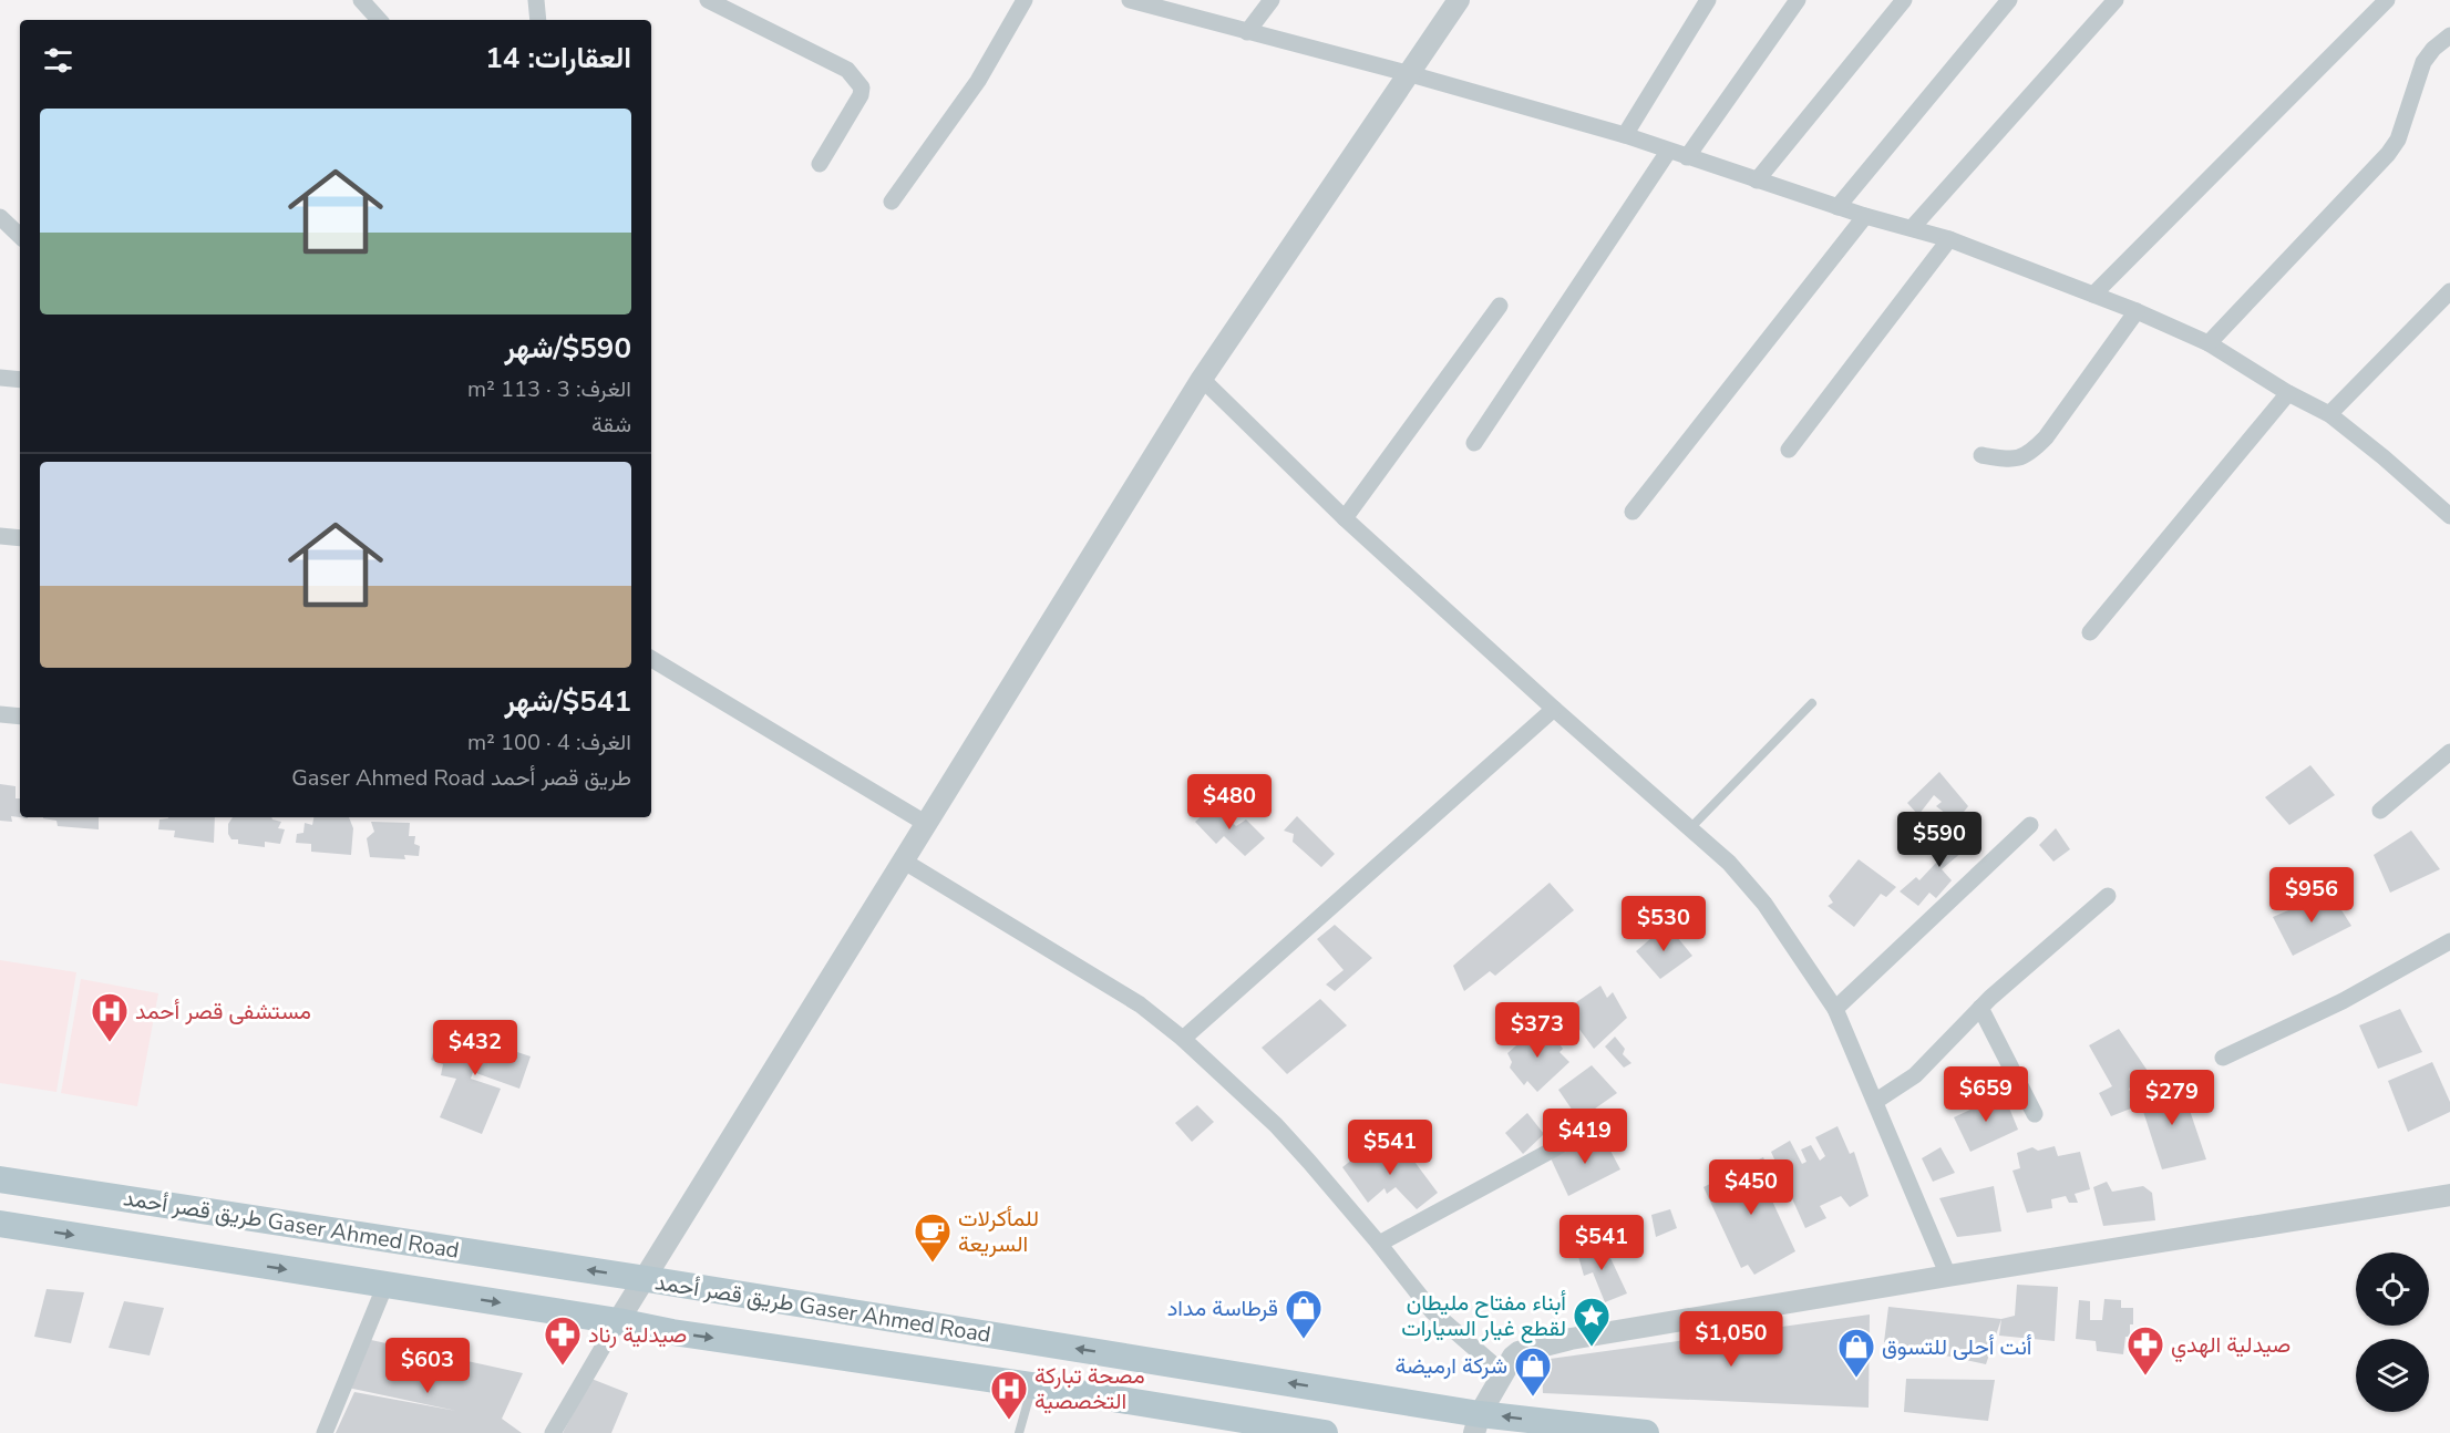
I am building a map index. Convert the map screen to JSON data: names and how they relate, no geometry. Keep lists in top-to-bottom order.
{
  "streets": {
    "main road": ["طريق قصر أحمد Gaser Ahmed Road"]
  },
  "places": {
    "hospital": ["مستشفى قصر أحمد", "مصحة تباركة التخصصية"],
    "cafe": ["للمأكرلات السريعة"],
    "shop": ["قرطاسة مداد", "أنت أحلى للتسوق", "شركة ارميضة"],
    "place": ["أبناء مفتاح مليطان لقطع غيار السيارات"],
    "pharmacy": ["صيدلية رناد", "صيدلية الهدي"]
  },
  "page": {
    "heading": "العقارات: 14",
    "list": [
      {
        "name": "$590/شهر",
        "note": "الغرف: 3 · 113 m² · شقة"
      },
      {
        "name": "$541/شهر",
        "note": "الغرف: 4 · 100 m² · طريق قصر أحمد Gaser Ahmed Road"
      }
    ],
    "price": [
      "$480",
      "$590",
      "$956",
      "$530",
      "$373",
      "$432",
      "$659",
      "$279",
      "$419",
      "$541",
      "$450",
      "$541",
      "$1,050",
      "$603"
    ]
  }
}
